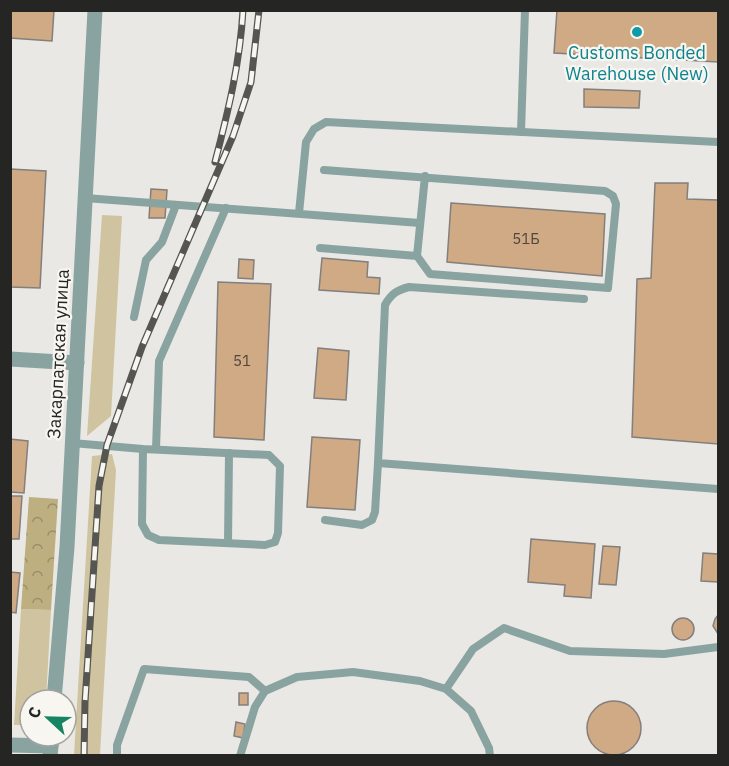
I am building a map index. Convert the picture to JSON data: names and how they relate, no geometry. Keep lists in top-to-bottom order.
{
  "streets": {
    "street": ["Закарпатская улица"]
  },
  "places": ["Customs Bonded Warehouse (New)"],
  "house_numbers": ["51Б", "51"],
  "north": "left"
}
